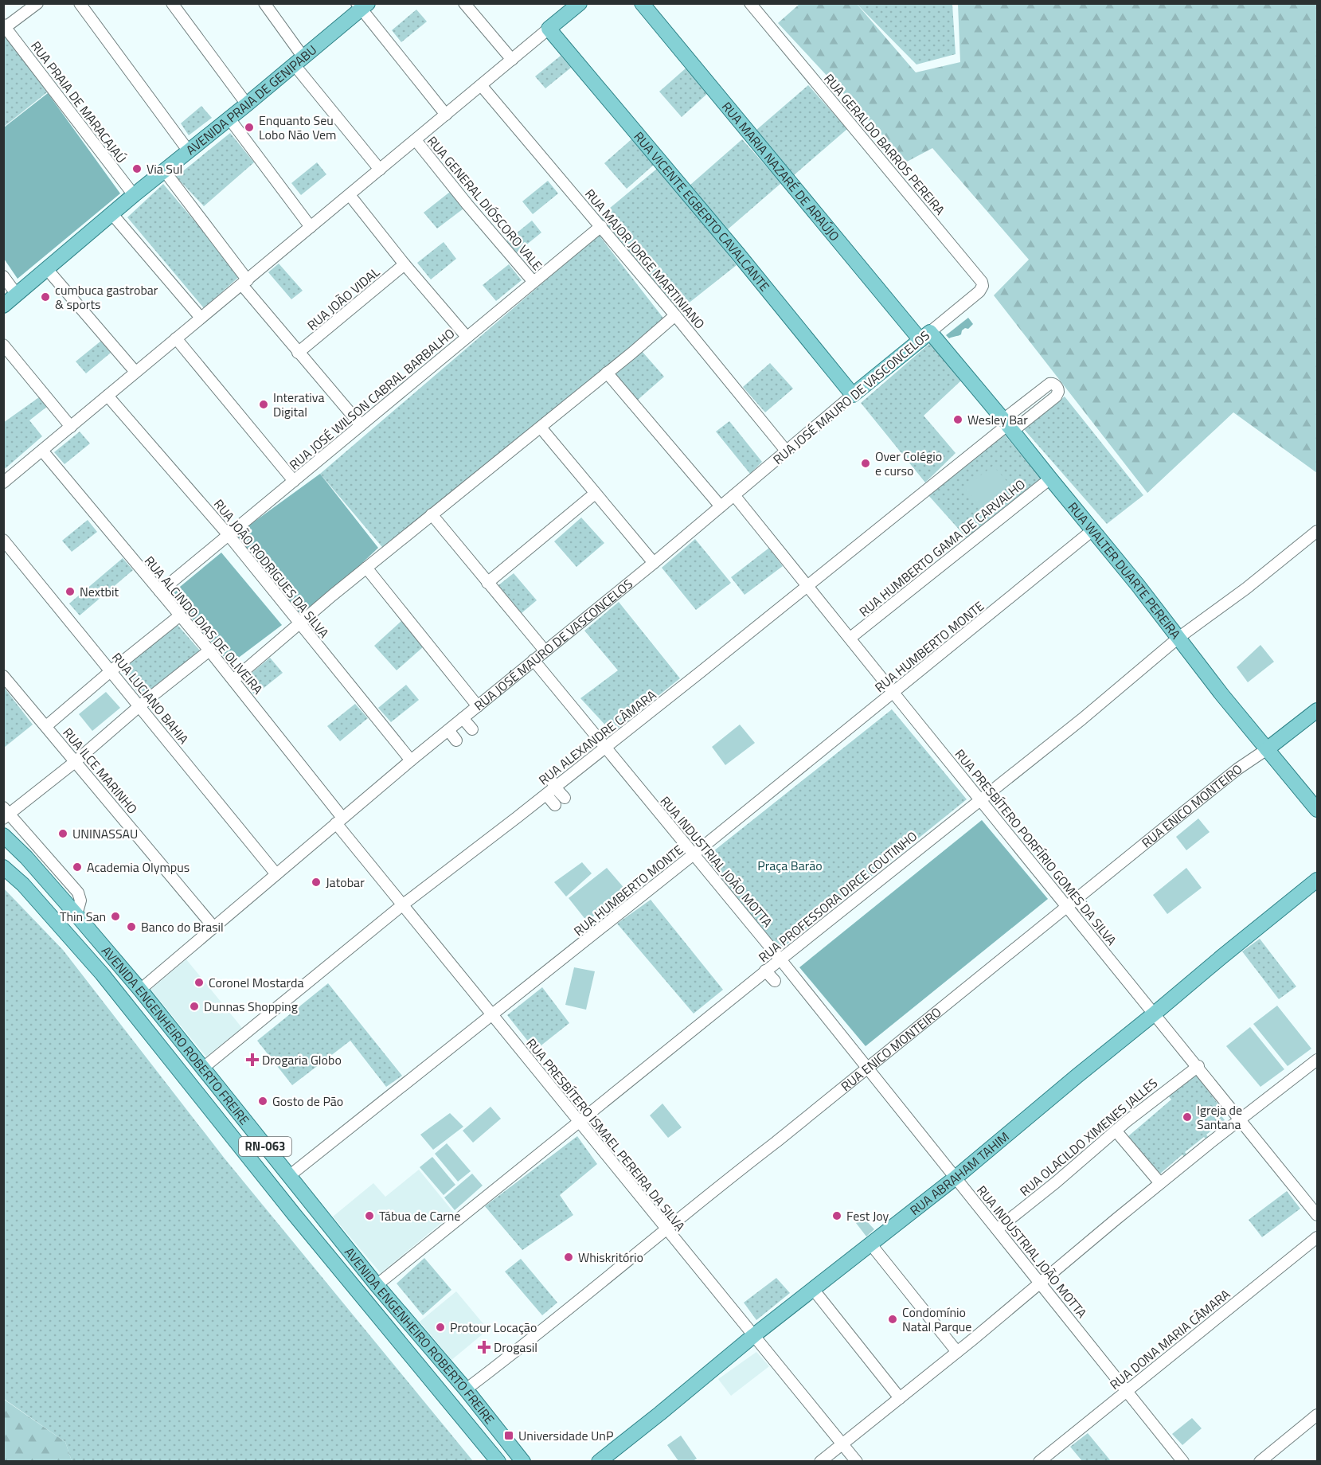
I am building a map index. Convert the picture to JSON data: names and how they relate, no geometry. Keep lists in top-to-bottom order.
{
  "streets": {
    "main road": [
      "AVENIDA PRAIA DE GENIPABU",
      "RUA MARIA NAZARÉ DE ARAÚJO",
      "RUA VICENTE EGBERTO CAVALCANTE",
      "RUA JOSÉ MAURO DE VASCONCELOS",
      "RUA WALTER DUARTE PEREIRA",
      "RUA ENICO MONTEIRO",
      "AVENIDA ENGENHEIRO ROBERTO FREIRE",
      "RN-063",
      "RUA ABRAHAM TAHIM"
    ],
    "street": [
      "RUA PRAIA DE MARACAJAÚ",
      "RUA GERALDO BARROS PEREIRA",
      "RUA GENERAL DIÓSCORO VALE",
      "RUA MAJOR JORGE MARTINIANO",
      "RUA JOÃO VIDAL",
      "RUA JOSÉ WILSON CABRAL BARBALHO",
      "RUA HUMBERTO GAMA DE CARVALHO",
      "RUA JOÃO RODRIGUES DA SILVA",
      "RUA ALCINDO DIAS DE OLIVEIRA",
      "RUA HUMBERTO MONTE",
      "RUA LUCIANO BAHIA",
      "RUA ALEXANDRE CÂMARA",
      "RUA ILCE MARINHO",
      "RUA PRESBÍTERO PORFÍRIO GOMES DA SILVA",
      "RUA INDUSTRIAL JOÃO MOTTA",
      "RUA PROFESSORA DIRCE COUTINHO",
      "RUA PRESBÍTERO ISMAEL PEREIRA DA SILVA",
      "RUA OLACILDO XIMENES JALLES",
      "RUA DONA MARIA CÂMARA"
    ]
  },
  "crossings": [
    ["AVENIDA PRAIA DE GENIPABU", "RUA PRAIA DE MARACAJAÚ"],
    ["RUA GERALDO BARROS PEREIRA", "RUA JOSÉ MAURO DE VASCONCELOS"],
    ["RUA MARIA NAZARÉ DE ARAÚJO", "RUA JOSÉ MAURO DE VASCONCELOS"],
    ["RUA MARIA NAZARÉ DE ARAÚJO", "RUA WALTER DUARTE PEREIRA"],
    ["RUA GENERAL DIÓSCORO VALE", "RUA JOSÉ WILSON CABRAL BARBALHO"],
    ["RUA VICENTE EGBERTO CAVALCANTE", "RUA JOSÉ MAURO DE VASCONCELOS"],
    ["RUA MAJOR JORGE MARTINIANO", "RUA JOSÉ MAURO DE VASCONCELOS"],
    ["RUA MAJOR JORGE MARTINIANO", "RUA JOSÉ WILSON CABRAL BARBALHO"],
    ["RUA JOSÉ MAURO DE VASCONCELOS", "RUA JOÃO RODRIGUES DA SILVA"],
    ["RUA JOSÉ MAURO DE VASCONCELOS", "RUA WALTER DUARTE PEREIRA"],
    ["RUA JOSÉ MAURO DE VASCONCELOS", "RUA ALCINDO DIAS DE OLIVEIRA"],
    ["RUA JOSÉ MAURO DE VASCONCELOS", "RUA LUCIANO BAHIA"],
    ["RUA JOSÉ MAURO DE VASCONCELOS", "RUA ILCE MARINHO"],
    ["RUA JOSÉ MAURO DE VASCONCELOS", "RUA PRESBÍTERO PORFÍRIO GOMES DA SILVA"],
    ["RUA JOSÉ MAURO DE VASCONCELOS", "RUA INDUSTRIAL JOÃO MOTTA"],
    ["RUA JOSÉ MAURO DE VASCONCELOS", "AVENIDA ENGENHEIRO ROBERTO FREIRE"],
    ["RUA JOSÉ MAURO DE VASCONCELOS", "RUA PRESBÍTERO ISMAEL PEREIRA DA SILVA"],
    ["RUA JOSÉ WILSON CABRAL BARBALHO", "RUA JOÃO RODRIGUES DA SILVA"],
    ["RUA JOSÉ WILSON CABRAL BARBALHO", "RUA ALCINDO DIAS DE OLIVEIRA"],
    ["RUA HUMBERTO GAMA DE CARVALHO", "RUA WALTER DUARTE PEREIRA"],
    ["RUA HUMBERTO GAMA DE CARVALHO", "RUA PRESBÍTERO PORFÍRIO GOMES DA SILVA"],
    ["RUA WALTER DUARTE PEREIRA", "RUA HUMBERTO MONTE"],
    ["RUA WALTER DUARTE PEREIRA", "RUA ALEXANDRE CÂMARA"],
    ["RUA WALTER DUARTE PEREIRA", "RUA ENICO MONTEIRO"],
    ["RUA WALTER DUARTE PEREIRA", "RUA PROFESSORA DIRCE COUTINHO"],
    ["RUA ALCINDO DIAS DE OLIVEIRA", "RUA PRESBÍTERO ISMAEL PEREIRA DA SILVA"],
    ["RUA HUMBERTO MONTE", "RUA PRESBÍTERO PORFÍRIO GOMES DA SILVA"],
    ["RUA HUMBERTO MONTE", "RUA INDUSTRIAL JOÃO MOTTA"],
    ["RUA HUMBERTO MONTE", "AVENIDA ENGENHEIRO ROBERTO FREIRE"],
    ["RUA HUMBERTO MONTE", "RUA PRESBÍTERO ISMAEL PEREIRA DA SILVA"],
    ["RUA ALEXANDRE CÂMARA", "RUA PRESBÍTERO PORFÍRIO GOMES DA SILVA"],
    ["RUA ALEXANDRE CÂMARA", "RUA INDUSTRIAL JOÃO MOTTA"],
    ["RUA ALEXANDRE CÂMARA", "AVENIDA ENGENHEIRO ROBERTO FREIRE"],
    ["RUA ALEXANDRE CÂMARA", "RUA PRESBÍTERO ISMAEL PEREIRA DA SILVA"],
    ["RUA ENICO MONTEIRO", "RUA PRESBÍTERO PORFÍRIO GOMES DA SILVA"],
    ["RUA ENICO MONTEIRO", "RUA INDUSTRIAL JOÃO MOTTA"],
    ["RUA ENICO MONTEIRO", "AVENIDA ENGENHEIRO ROBERTO FREIRE"],
    ["RUA ENICO MONTEIRO", "RUA PRESBÍTERO ISMAEL PEREIRA DA SILVA"],
    ["RUA PRESBÍTERO PORFÍRIO GOMES DA SILVA", "RUA PROFESSORA DIRCE COUTINHO"],
    ["RUA PRESBÍTERO PORFÍRIO GOMES DA SILVA", "RUA OLACILDO XIMENES JALLES"],
    ["RUA PRESBÍTERO PORFÍRIO GOMES DA SILVA", "RUA ABRAHAM TAHIM"],
    ["RUA INDUSTRIAL JOÃO MOTTA", "RUA PROFESSORA DIRCE COUTINHO"],
    ["RUA INDUSTRIAL JOÃO MOTTA", "RUA OLACILDO XIMENES JALLES"],
    ["RUA INDUSTRIAL JOÃO MOTTA", "RUA ABRAHAM TAHIM"],
    ["RUA INDUSTRIAL JOÃO MOTTA", "RUA DONA MARIA CÂMARA"],
    ["RUA PROFESSORA DIRCE COUTINHO", "AVENIDA ENGENHEIRO ROBERTO FREIRE"],
    ["RUA PROFESSORA DIRCE COUTINHO", "RUA PRESBÍTERO ISMAEL PEREIRA DA SILVA"],
    ["RUA PRESBÍTERO ISMAEL PEREIRA DA SILVA", "RUA ABRAHAM TAHIM"]
  ],
  "parks": ["Praça Barão"],
  "places": {
    "other": [
      "Enquanto Seu Lobo Não Vem",
      "Via Sul",
      "cumbuca gastrobar & sports",
      "Interativa Digital",
      "Wesley Bar",
      "Over Colégio e curso",
      "Nextbit",
      "UNINASSAU",
      "Academia Olympus",
      "Jatobar",
      "Thin San",
      "Banco do Brasil",
      "Coronel Mostarda",
      "Dunnas Shopping",
      "Gosto de Pão",
      "Igreja de Santana",
      "Tábua de Carne",
      "Fest Joy",
      "Whiskritório",
      "Condomínio Natal Parque",
      "Protour Locação"
    ],
    "health": ["Drogaria Globo", "Drogasil"],
    "transit": ["Universidade UnP"]
  }
}
